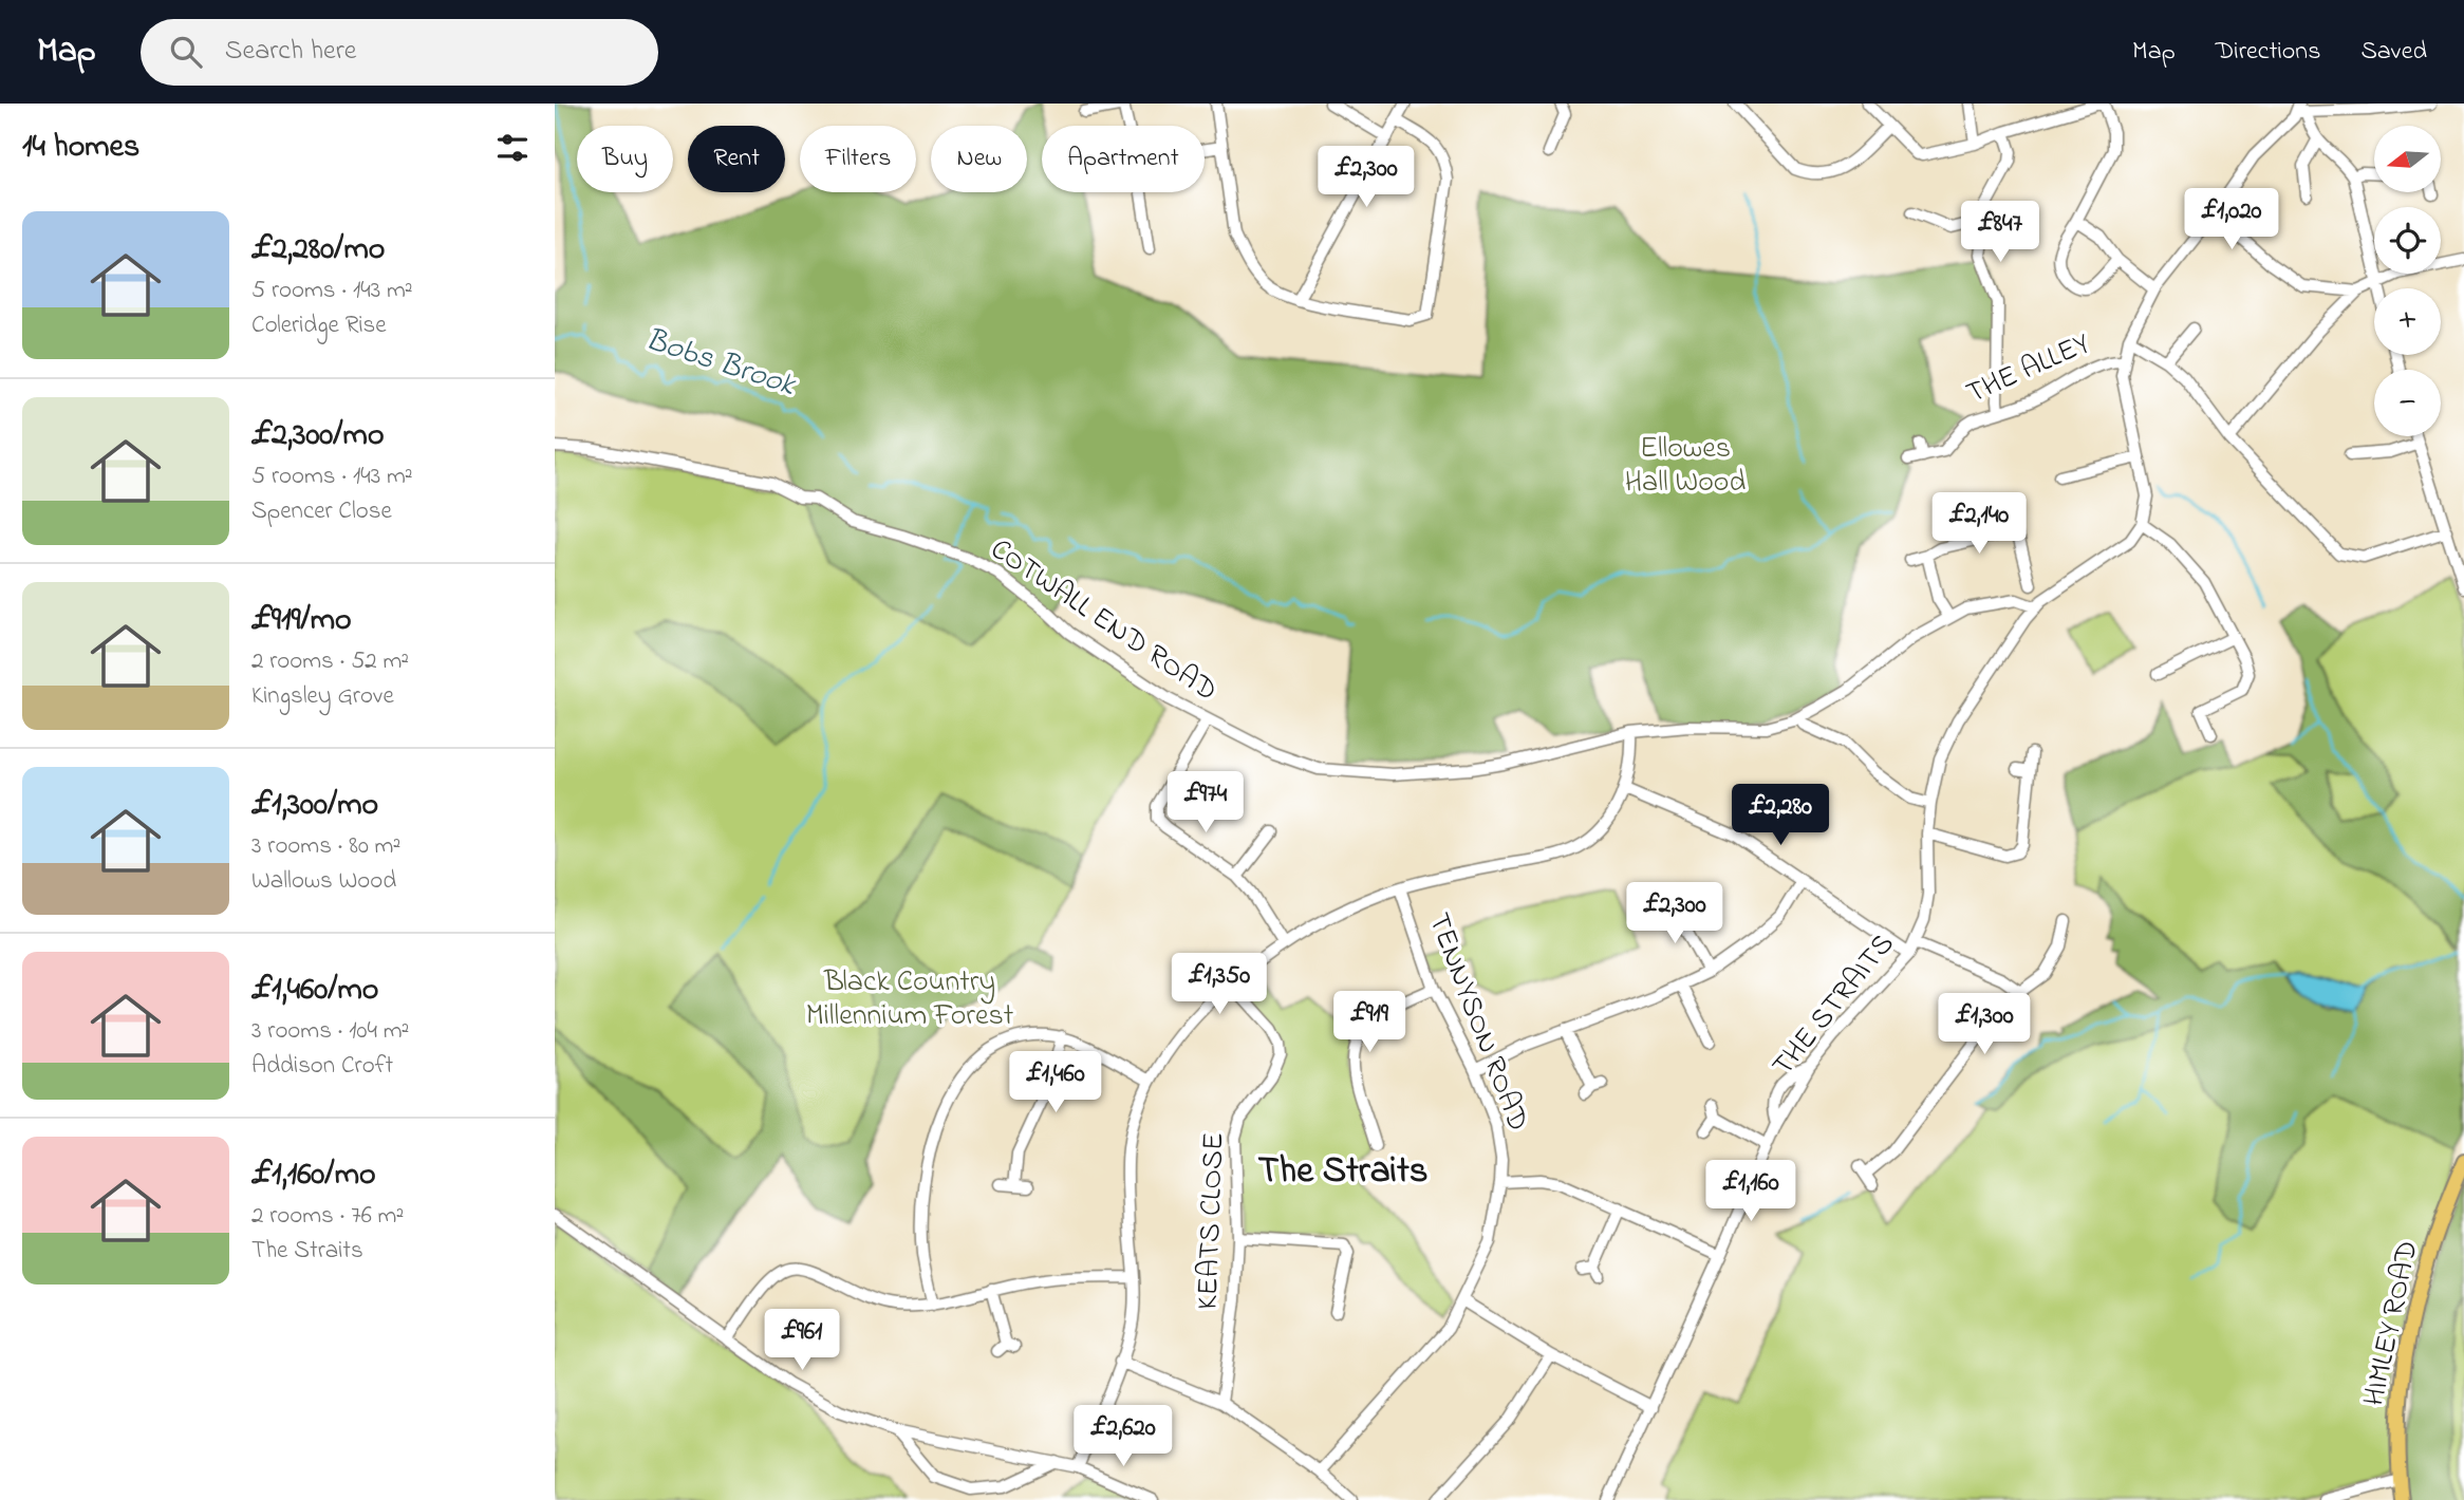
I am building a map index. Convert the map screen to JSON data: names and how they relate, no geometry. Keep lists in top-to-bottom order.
{
  "streets": {
    "main road": ["HIMLEY ROAD"],
    "street": [
      "THE ALLEY",
      "COTWALL END ROAD",
      "THE STRAITS",
      "TENNYSON ROAD",
      "KEATS CLOSE"
    ]
  },
  "crossings": [
    ["COTWALL END ROAD", "THE STRAITS"]
  ],
  "districts": ["The Straits"],
  "water": ["Bobs Brook"],
  "parks": ["Ellowes Hall Wood", "Black Country Millennium Forest"],
  "north": "left",
  "page": {
    "header": "Map",
    "search": "Search here",
    "nav": ["Map", "Directions", "Saved"],
    "heading": "14 homes",
    "map_buttons": ["+", "−"],
    "chip": [
      "Buy",
      "Rent",
      "Filters",
      "New",
      "Apartment"
    ],
    "price": [
      "£2,300",
      "£1,020",
      "£847",
      "£2,140",
      "£974",
      "£2,280",
      "£2,300",
      "£1,350",
      "£919",
      "£1,300",
      "£1,460",
      "£1,160",
      "£961",
      "£2,620"
    ],
    "list": [
      {
        "name": "£2,280/mo",
        "note": "5 rooms · 143 m² · Coleridge Rise"
      },
      {
        "name": "£2,300/mo",
        "note": "5 rooms · 143 m² · Spencer Close"
      },
      {
        "name": "£919/mo",
        "note": "2 rooms · 52 m² · Kingsley Grove"
      },
      {
        "name": "£1,300/mo",
        "note": "3 rooms · 80 m² · Wallows Wood"
      },
      {
        "name": "£1,460/mo",
        "note": "3 rooms · 104 m² · Addison Croft"
      },
      {
        "name": "£1,160/mo",
        "note": "2 rooms · 76 m² · The Straits"
      }
    ]
  }
}
